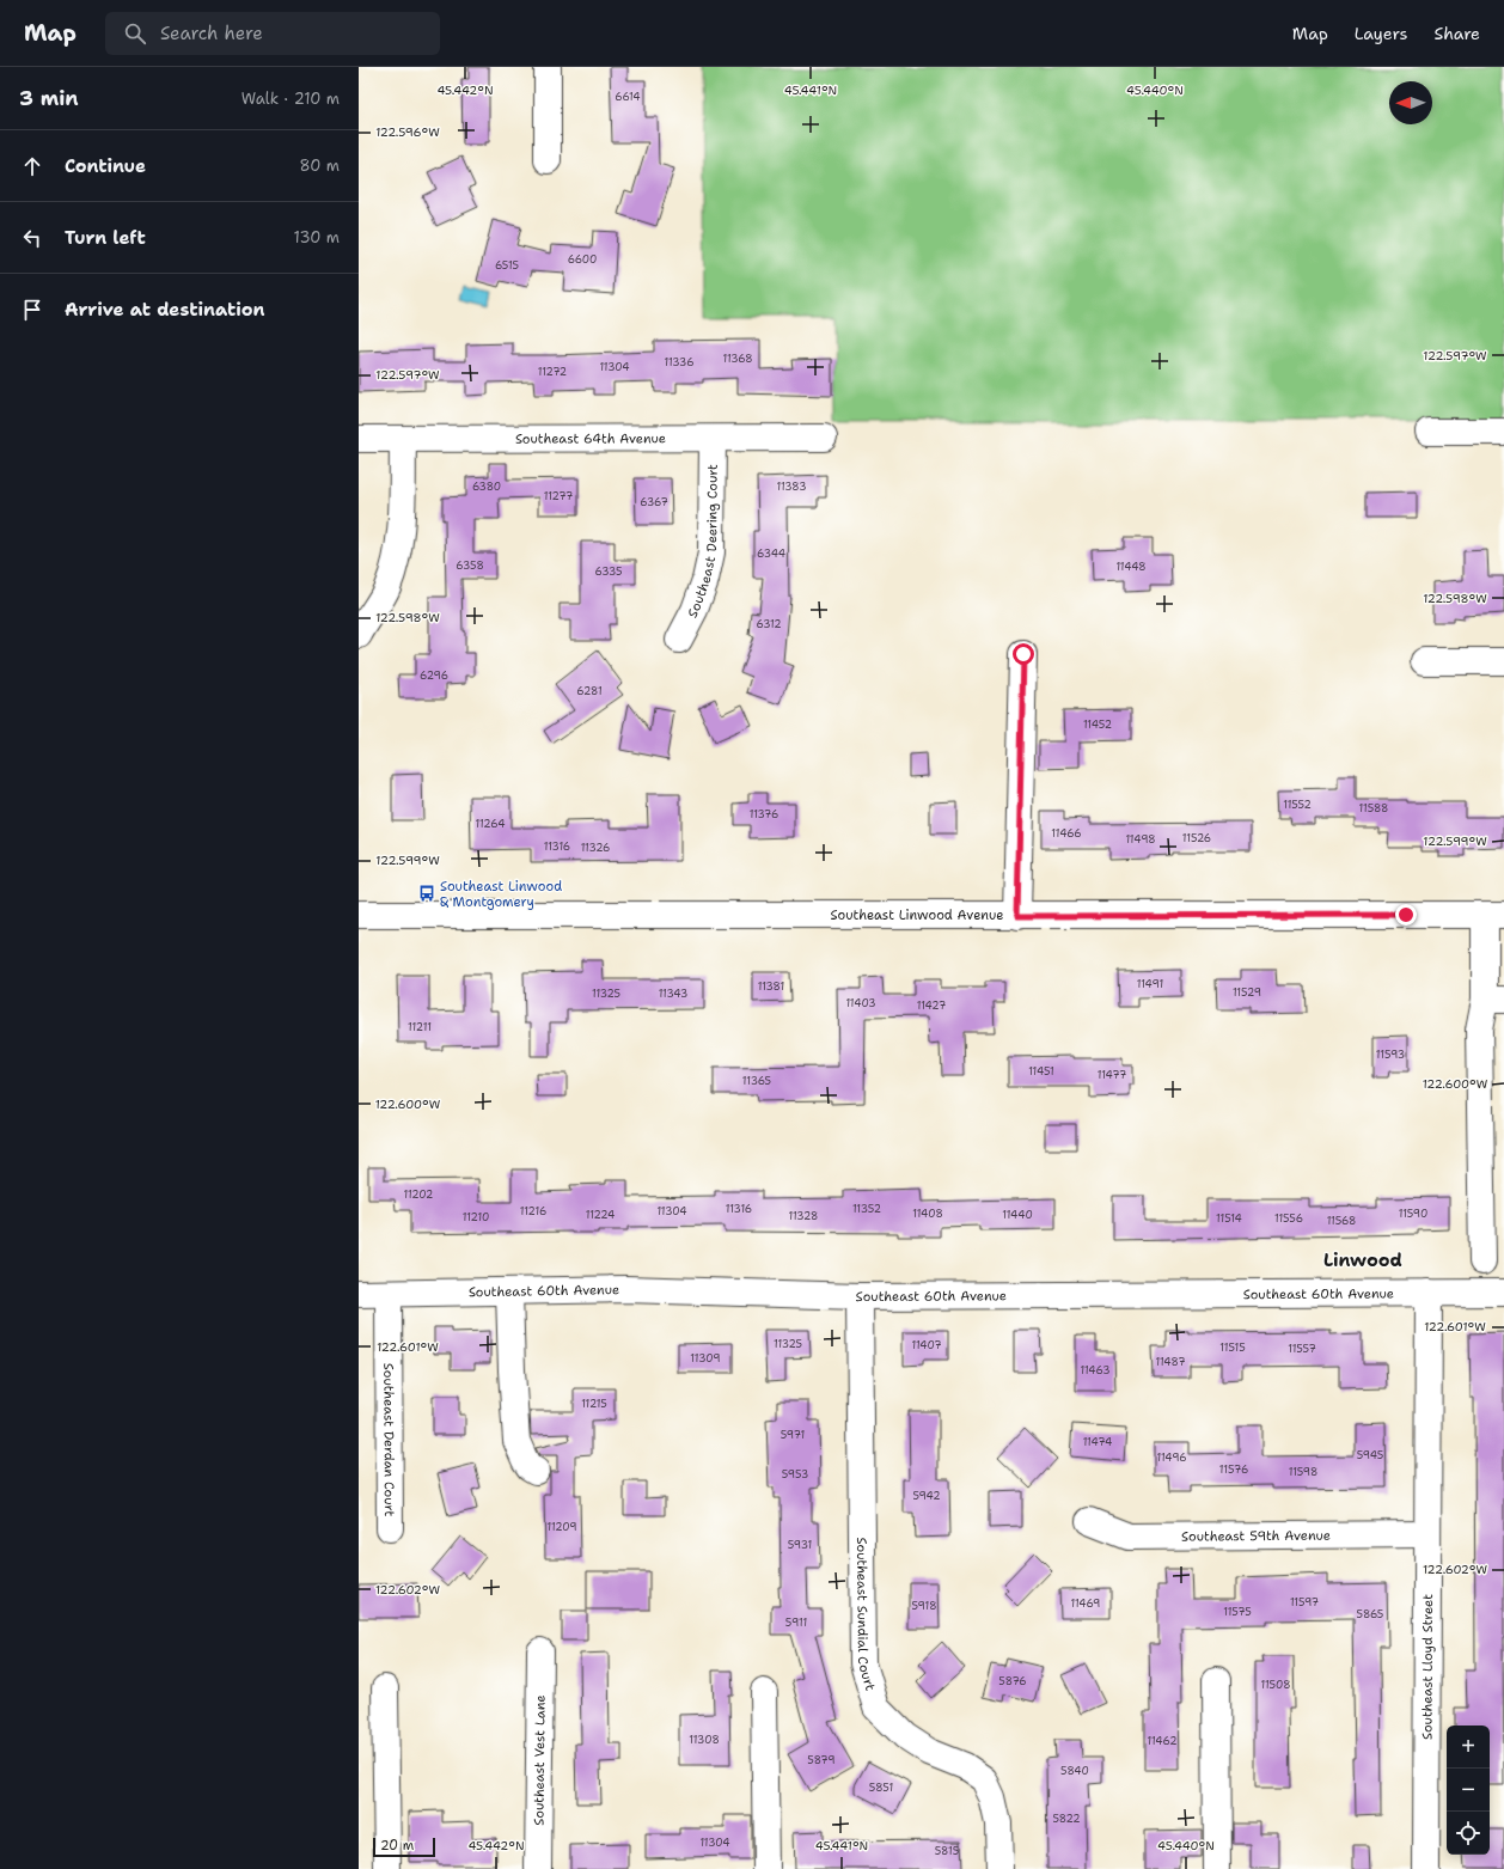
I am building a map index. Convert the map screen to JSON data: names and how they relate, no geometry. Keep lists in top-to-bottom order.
{
  "streets": {
    "street": [
      "Southeast 64th Avenue",
      "Southeast Deering Court",
      "Southeast Linwood Avenue",
      "Southeast 60th Avenue",
      "Southeast Derdan Court",
      "Southeast 59th Avenue",
      "Southeast Sundial Court",
      "Southeast Lloyd Street",
      "Southeast Vest Lane"
    ]
  },
  "crossings": [
    ["Southeast 64th Avenue", "Southeast Deering Court"],
    ["Southeast 60th Avenue", "Southeast Derdan Court"],
    ["Southeast 60th Avenue", "Southeast Sundial Court"],
    ["Southeast 60th Avenue", "Southeast Lloyd Street"],
    ["Southeast 59th Avenue", "Southeast Lloyd Street"]
  ],
  "districts": ["Linwood"],
  "places": {
    "bus stop": ["Southeast Linwood & Montgomery"]
  },
  "house_numbers": [
    "6614",
    "6600",
    "6515",
    "11368",
    "11336",
    "11304",
    "11272",
    "6380",
    "11383",
    "11277",
    "6367",
    "6344",
    "6358",
    "11448",
    "6335",
    "6312",
    "6296",
    "6281",
    "11452",
    "11552",
    "11588",
    "11376",
    "11264",
    "11466",
    "11526",
    "11498",
    "11316",
    "11326",
    "11491",
    "11381",
    "11529",
    "11325",
    "11343",
    "11403",
    "11427",
    "11211",
    "11593",
    "11451",
    "11477",
    "11365",
    "11202",
    "11316",
    "11352",
    "11216",
    "11304",
    "11408",
    "11590",
    "11224",
    "11440",
    "11328",
    "11210",
    "11514",
    "11556",
    "11568",
    "11325",
    "11407",
    "11515",
    "11557",
    "11309",
    "11487",
    "11463",
    "11215",
    "5971",
    "11474",
    "5945",
    "11496",
    "11576",
    "11598",
    "5953",
    "5942",
    "11209",
    "5931",
    "11597",
    "11469",
    "5918",
    "11575",
    "5865",
    "5911",
    "5876",
    "11508",
    "11308",
    "11462",
    "5879",
    "5840",
    "5851",
    "5822",
    "11304",
    "5815"
  ],
  "scale_bar": "20 m",
  "north": "left",
  "page": {
    "header": "Map",
    "search": "Search here",
    "nav": ["Map", "Layers", "Share"],
    "heading": ["3 min", "Walk · 210 m"],
    "list": [
      ["Continue", "80 m"],
      ["Turn left", "130 m"],
      "Arrive at destination"
    ],
    "map_buttons": ["+", "−"],
    "scale": "20 m"
  },
  "coordinates": [
    "45.442°N",
    "45.441°N",
    "45.440°N",
    "122.596°W",
    "122.597°W",
    "122.598°W",
    "122.599°W",
    "122.600°W",
    "122.601°W",
    "122.602°W"
  ]
}
